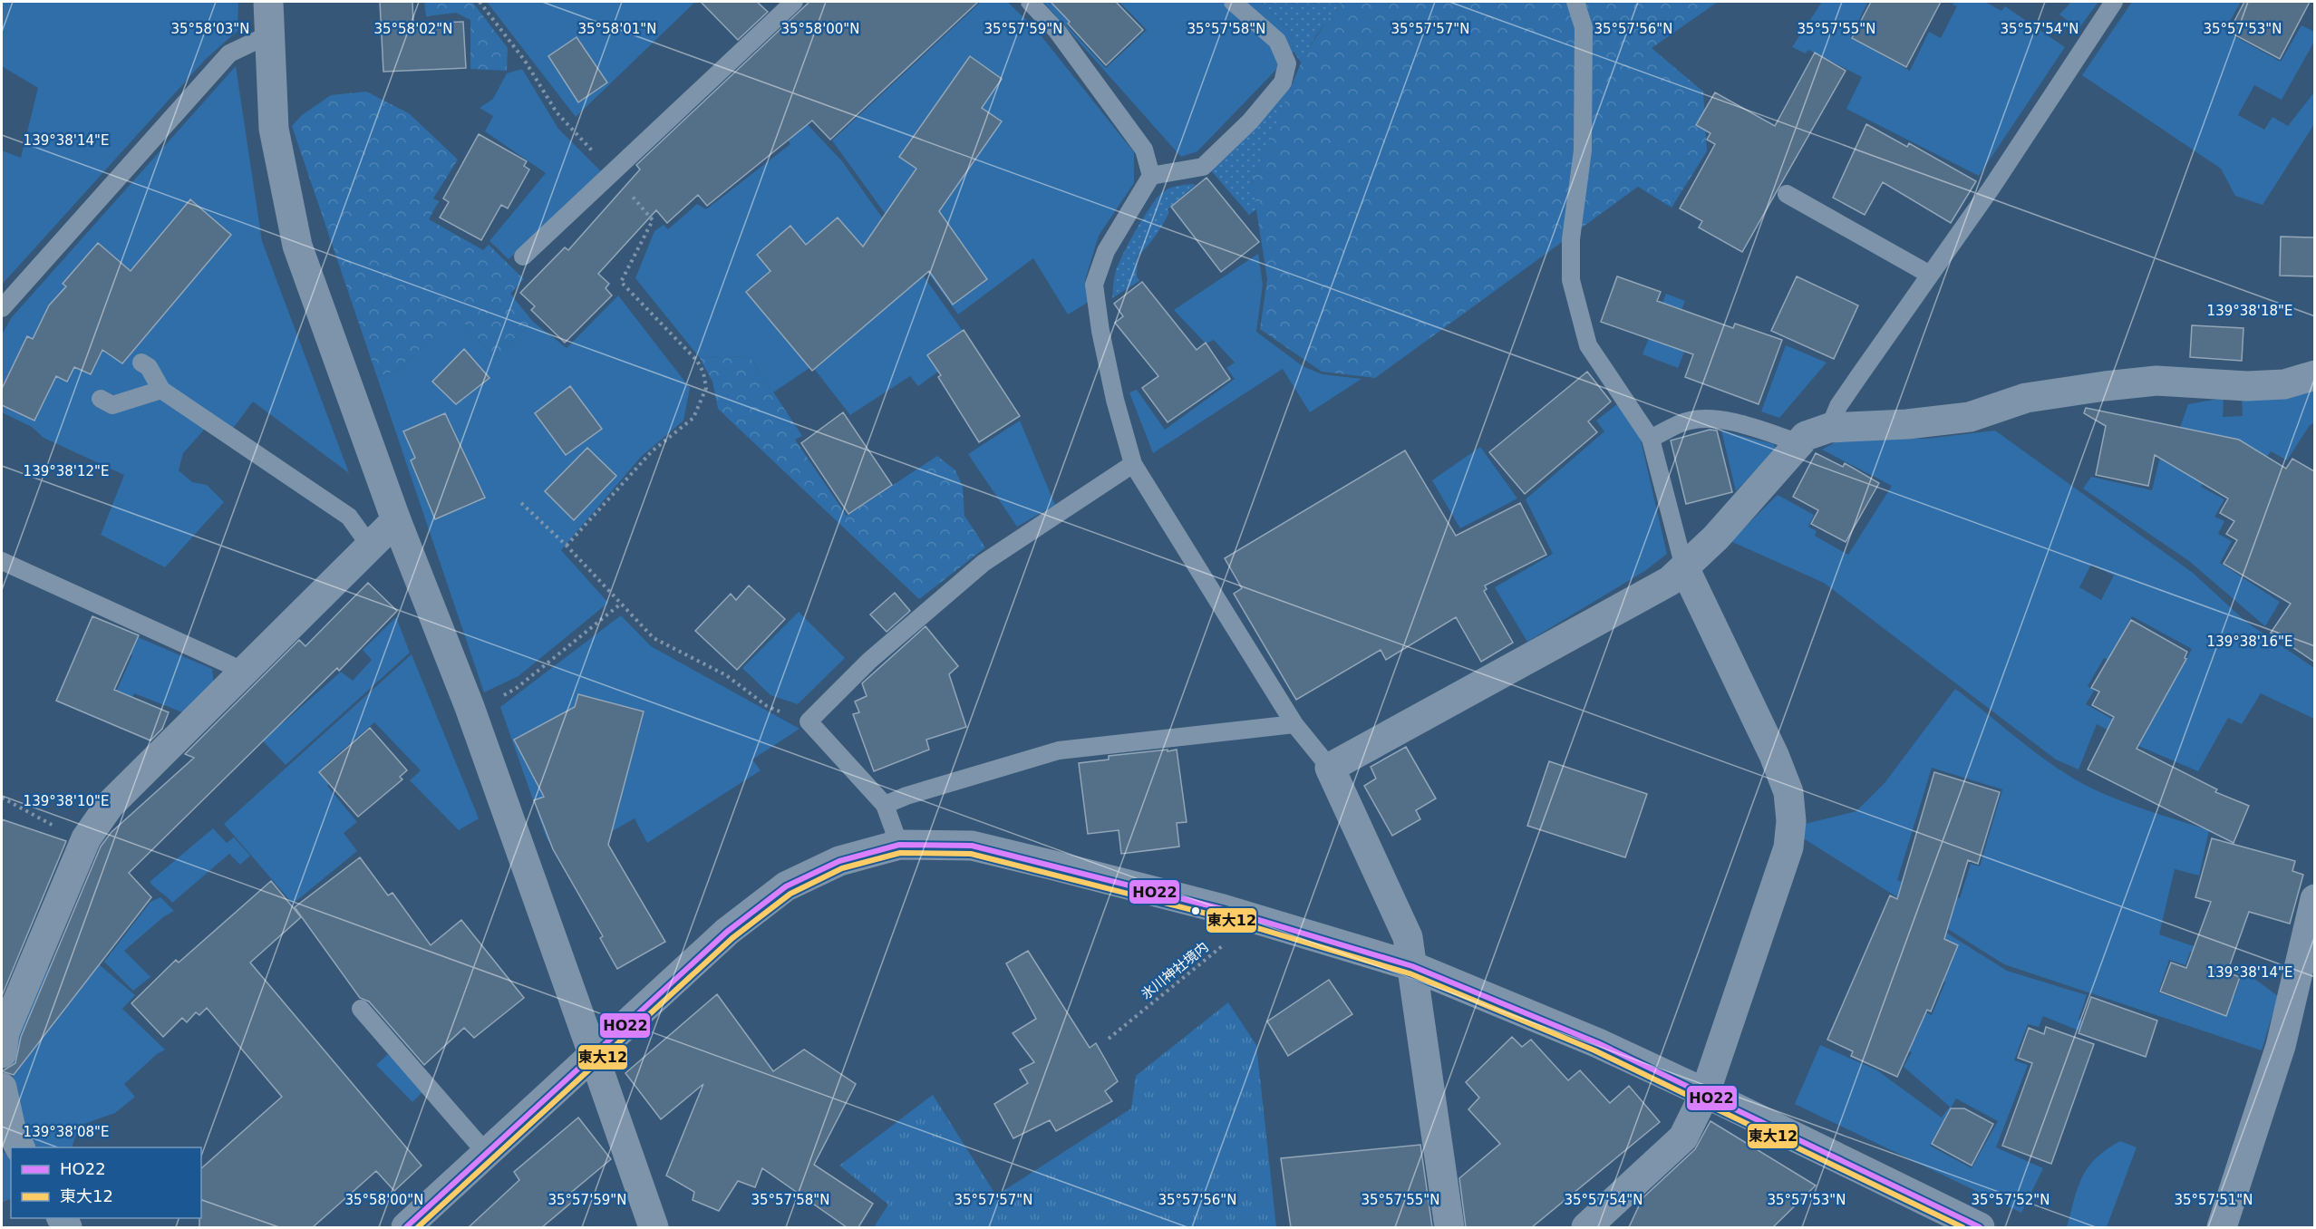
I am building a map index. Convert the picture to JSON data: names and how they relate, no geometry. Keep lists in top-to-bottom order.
{
  "streets": {
    "path": ["氷川神社境内"]
  },
  "lines": ["transit line HO22", "transit line 東大12"],
  "legend": ["HO22", "東大12"],
  "coordinates": [
    "35°58'03\"N",
    "35°58'02\"N",
    "35°58'01\"N",
    "35°58'00\"N",
    "35°57'59\"N",
    "35°57'58\"N",
    "35°57'57\"N",
    "35°57'56\"N",
    "35°57'55\"N",
    "35°57'54\"N",
    "35°57'53\"N",
    "139°38'14\"E",
    "139°38'18\"E",
    "139°38'12\"E",
    "139°38'16\"E",
    "139°38'10\"E",
    "139°38'08\"E",
    "35°57'52\"N",
    "35°57'51\"N"
  ]
}
